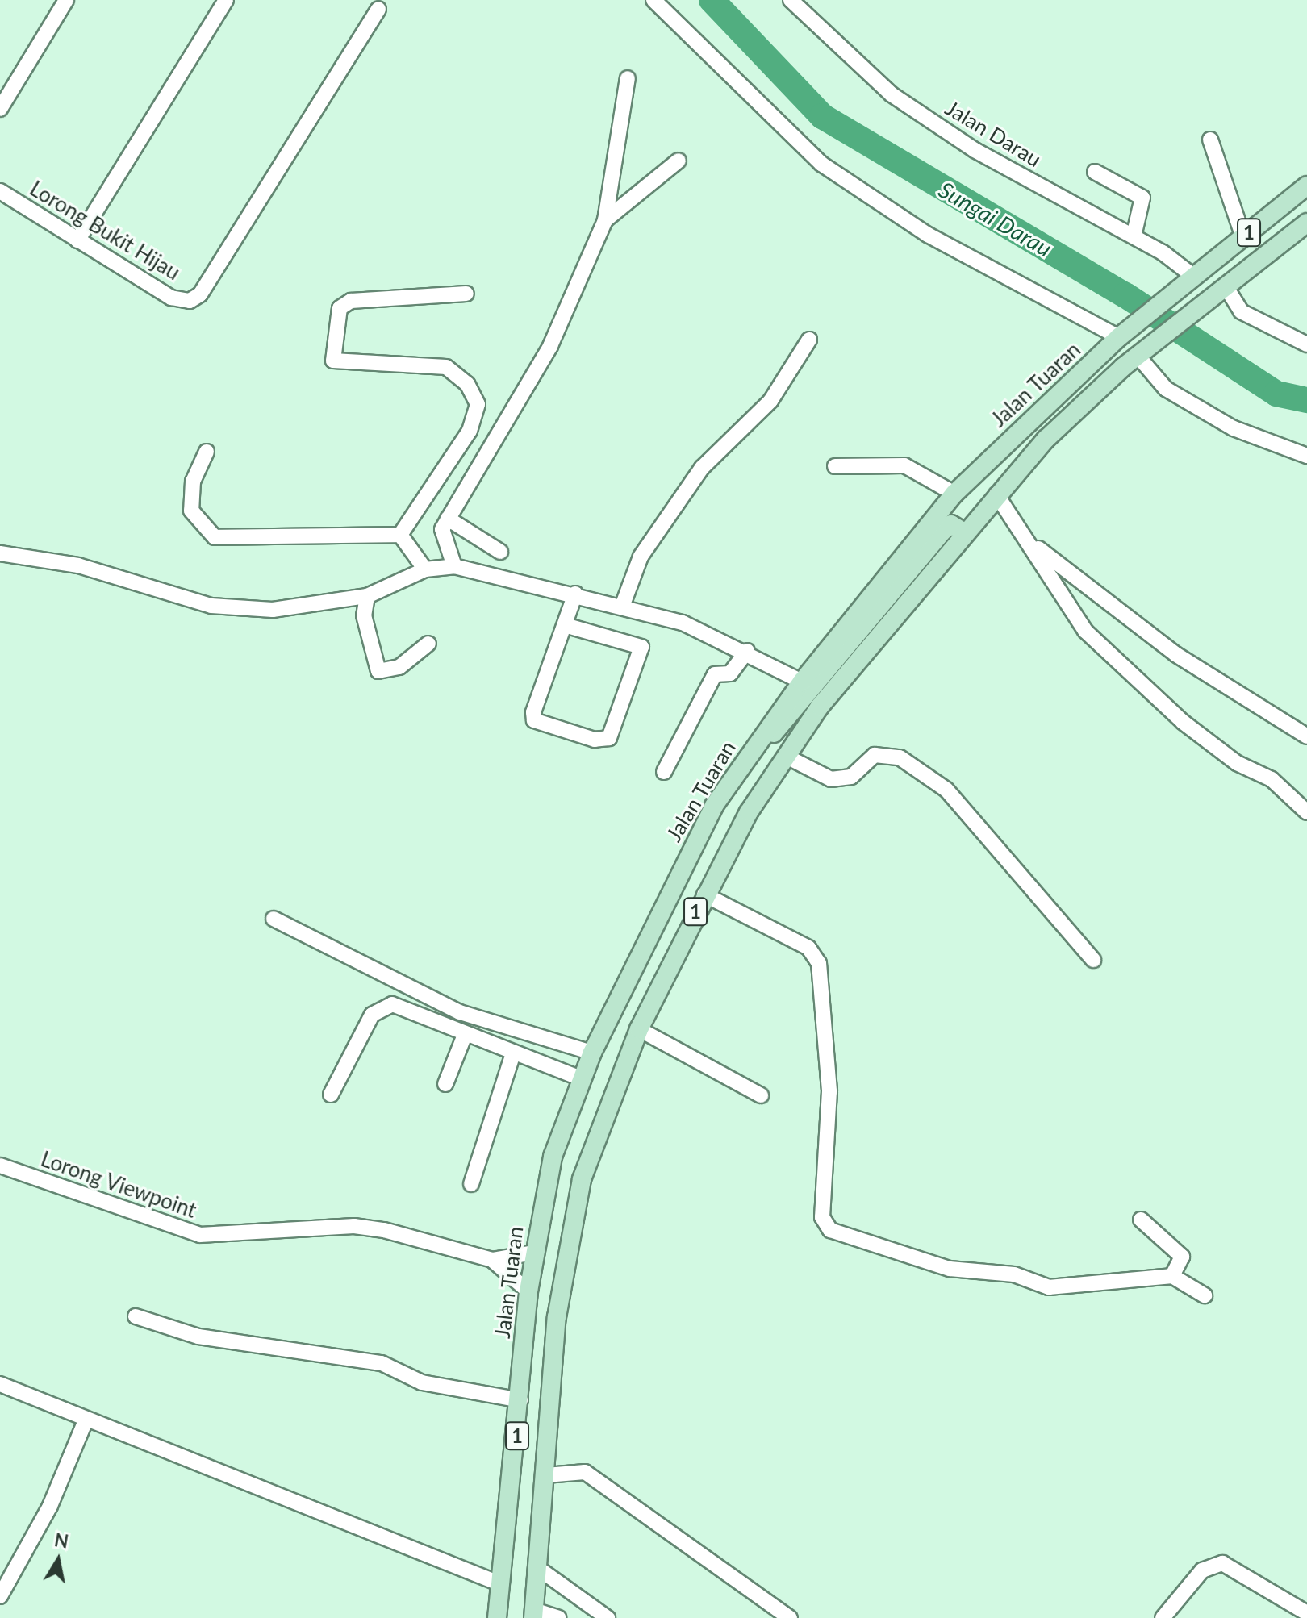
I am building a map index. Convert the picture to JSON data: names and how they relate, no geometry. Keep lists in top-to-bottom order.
{
  "streets": {
    "main road": ["1", "Jalan Tuaran"],
    "street": ["Jalan Darau", "Lorong Bukit Hijau", "Lorong Viewpoint"]
  },
  "crossings": [
    ["Jalan Darau", "Jalan Tuaran"]
  ],
  "water": ["Sungai Darau"],
  "north": "top"
}
